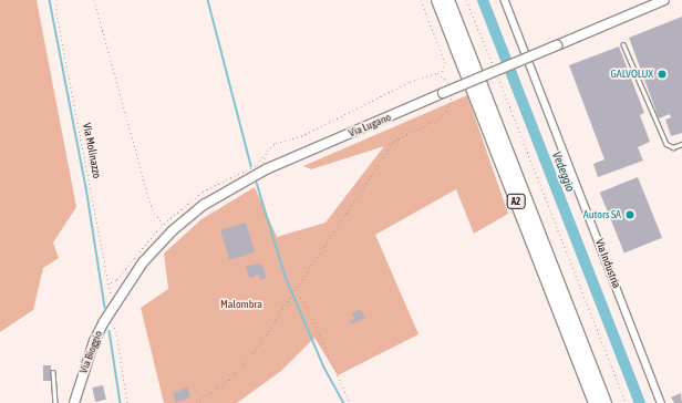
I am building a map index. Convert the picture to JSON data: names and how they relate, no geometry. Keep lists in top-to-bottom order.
{
  "streets": {
    "highway": ["A2"],
    "main road": ["Via Lugano", "Via Bioggio"],
    "street": ["Via Industria"],
    "path": ["Via Molinazzo"]
  },
  "crossings": [
    ["Via Lugano", "Via Molinazzo"],
    ["Via Lugano", "Via Bioggio"],
    ["Via Molinazzo", "Via Bioggio"]
  ],
  "water": ["Vedeggio"],
  "parks": ["Malombra"],
  "places": ["GALVOLUX", "Autors SA"]
}
